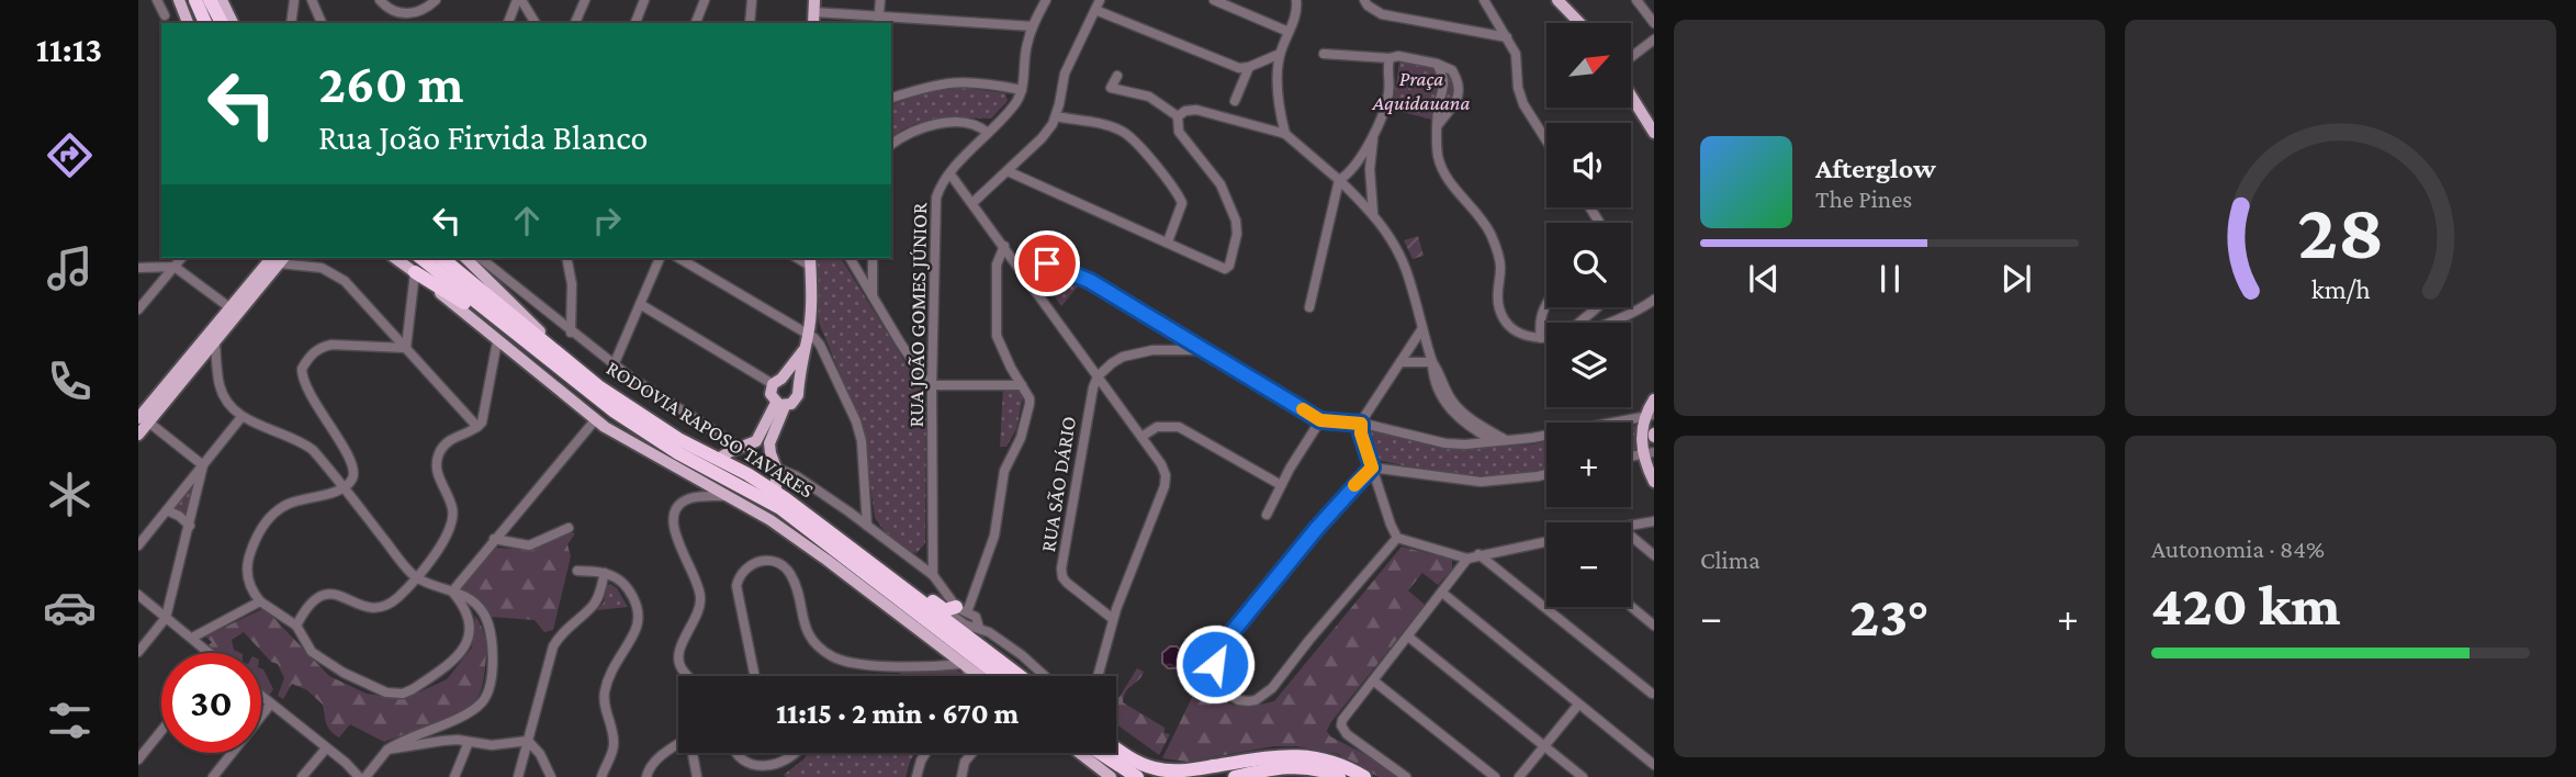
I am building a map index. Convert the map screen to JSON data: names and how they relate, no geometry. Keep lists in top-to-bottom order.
{
  "streets": {
    "highway": ["RODOVIA RAPOSO TAVARES"],
    "street": ["RUA JOÃO GOMES JÚNIOR", "RUA SÃO DÁRIO"]
  },
  "parks": ["Praça Aquidauana"],
  "north": "top right",
  "page": {
    "tabs": "11:13",
    "map_buttons": ["+", "−"],
    "turn": ["260 m", "Rua João Firvida Blanco"],
    "song": ["Afterglow", "The Pines"],
    "tile": [
      "Clima",
      ["Autonomia · 84%", "420 km"]
    ],
    "heat": ["−", "23°", "+"],
    "limit": "30",
    "trip": "11:15 · 2 min · 670 m",
    "gauge": ["28", "km/h"]
  }
}
